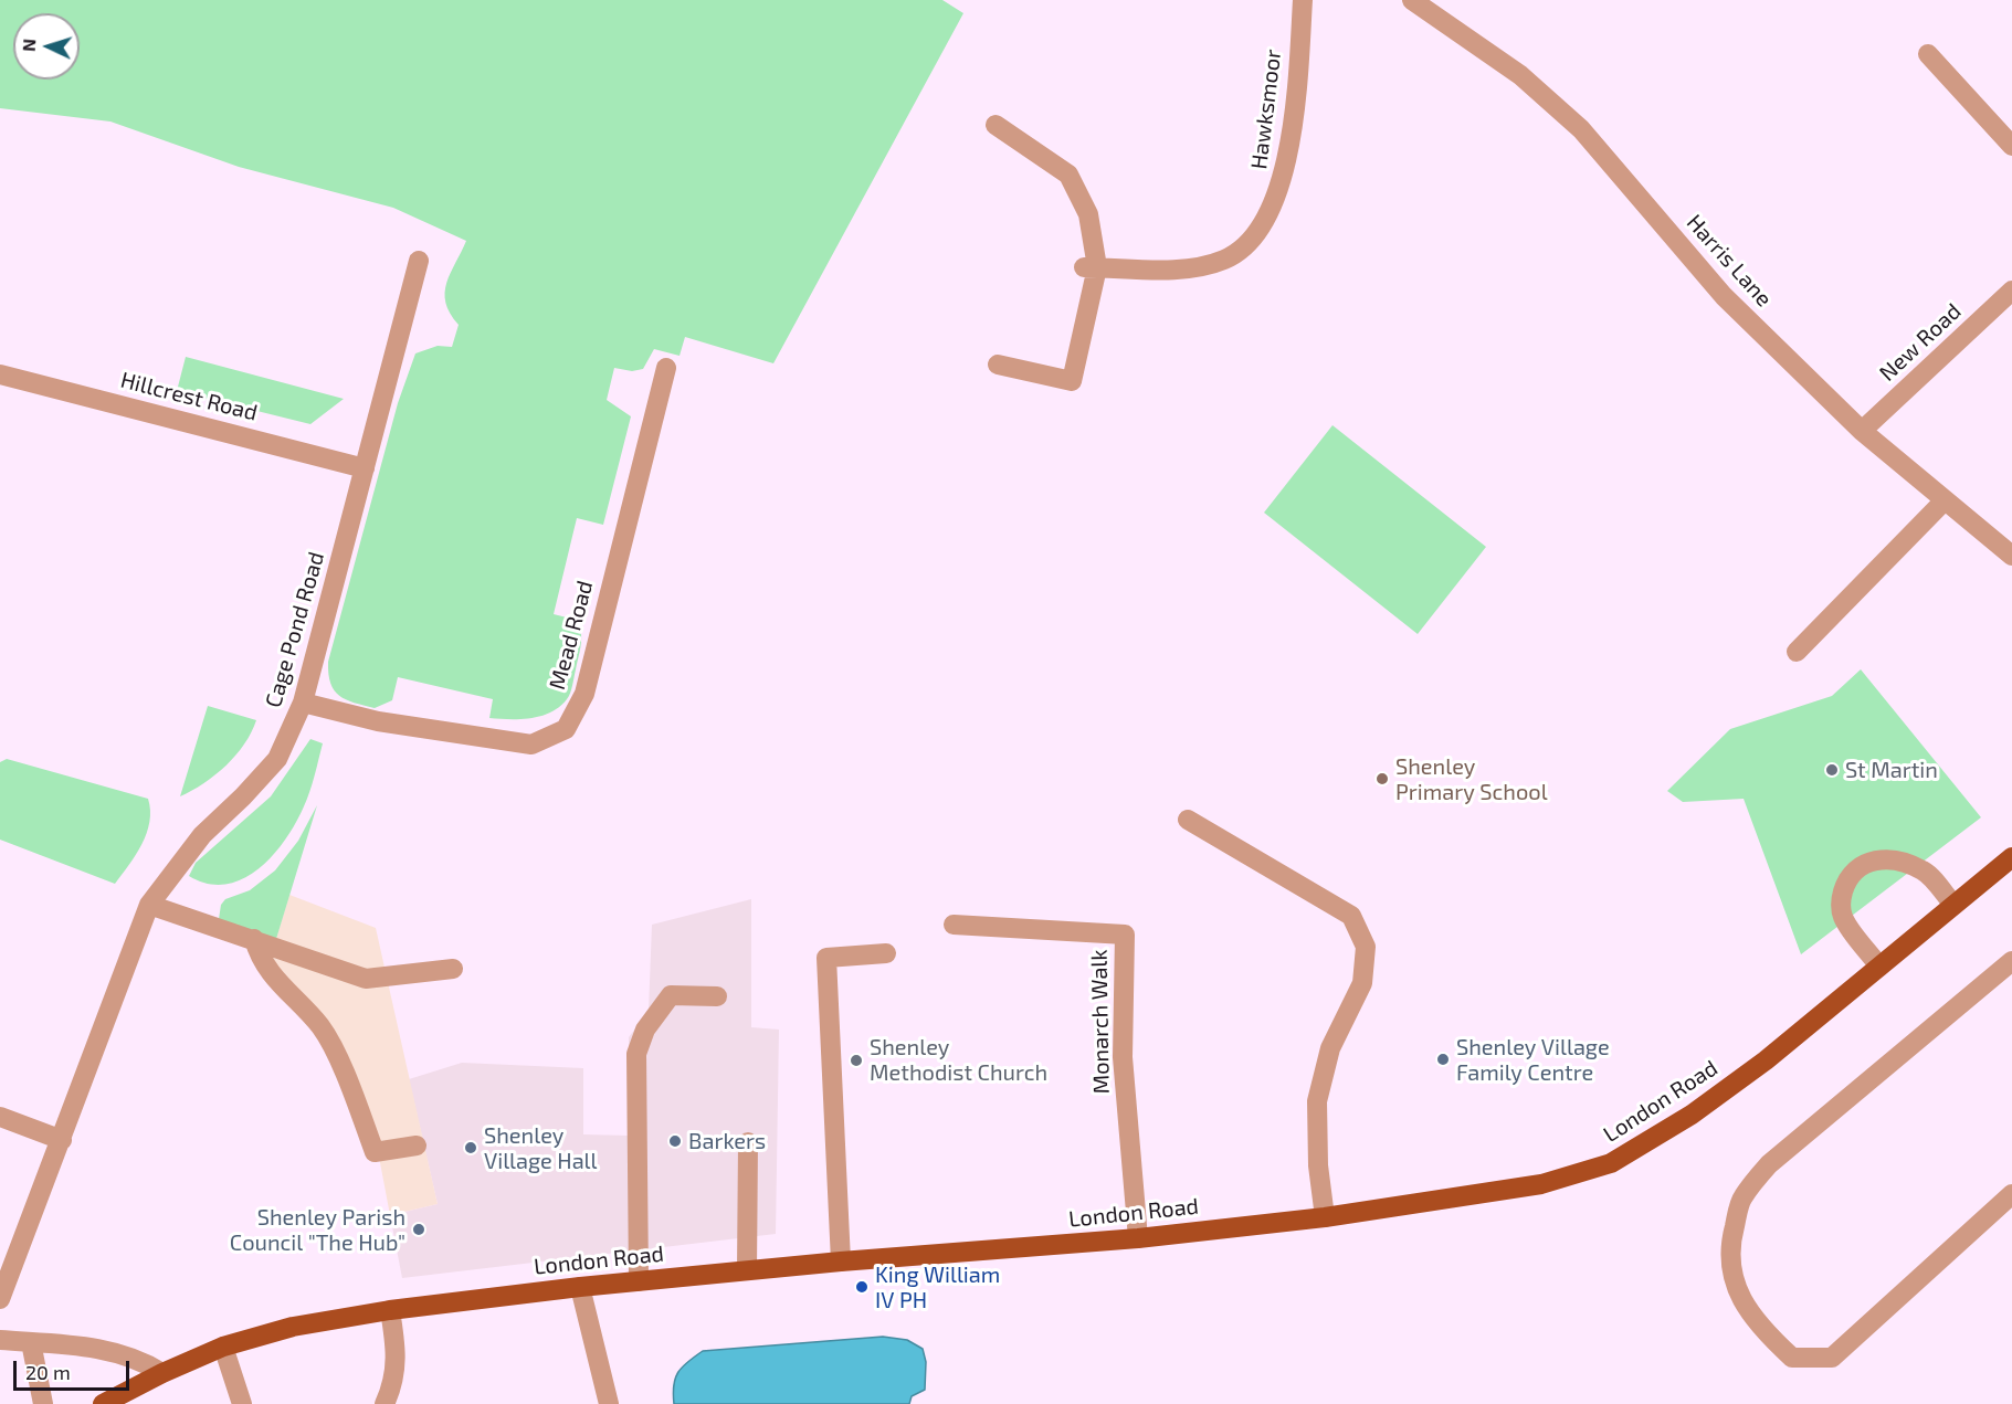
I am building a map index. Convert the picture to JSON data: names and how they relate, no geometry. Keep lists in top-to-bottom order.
{
  "streets": {
    "main road": ["London Road"],
    "street": [
      "Hawksmoor",
      "Harris Lane",
      "New Road",
      "Hillcrest Road",
      "Cage Pond Road",
      "Mead Road",
      "Monarch Walk"
    ]
  },
  "crossings": [
    ["Harris Lane", "New Road"],
    ["Hillcrest Road", "Cage Pond Road"],
    ["Cage Pond Road", "Mead Road"],
    ["Monarch Walk", "London Road"]
  ],
  "places": [
    "St Martin",
    "Shenley Primary School",
    "Shenley Village Family Centre",
    "Shenley Methodist Church",
    "Barkers",
    "Shenley Village Hall",
    "Shenley Parish Council \"The Hub\"",
    "King William IV PH"
  ],
  "scale_bar": "20 m",
  "north": "left"
}
